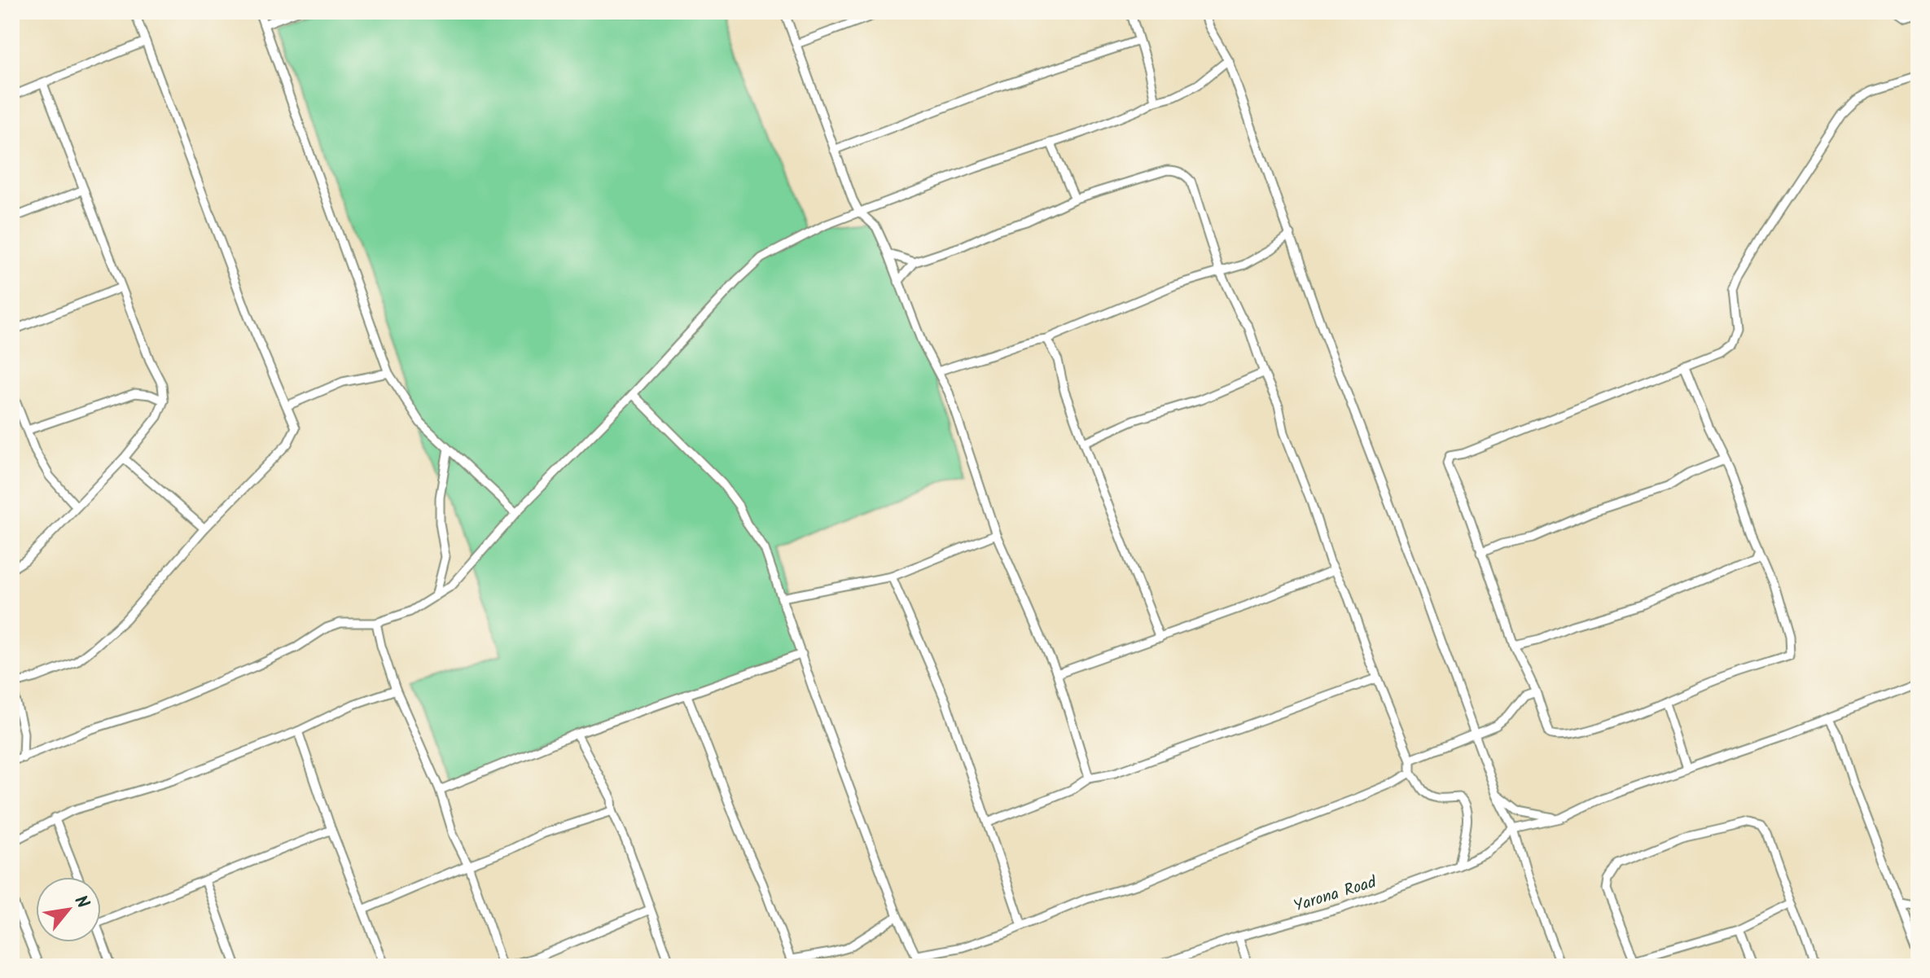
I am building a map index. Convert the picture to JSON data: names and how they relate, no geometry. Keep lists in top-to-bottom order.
{
  "streets": {
    "street": ["Yarona Road"]
  },
  "north": "top right"
}
